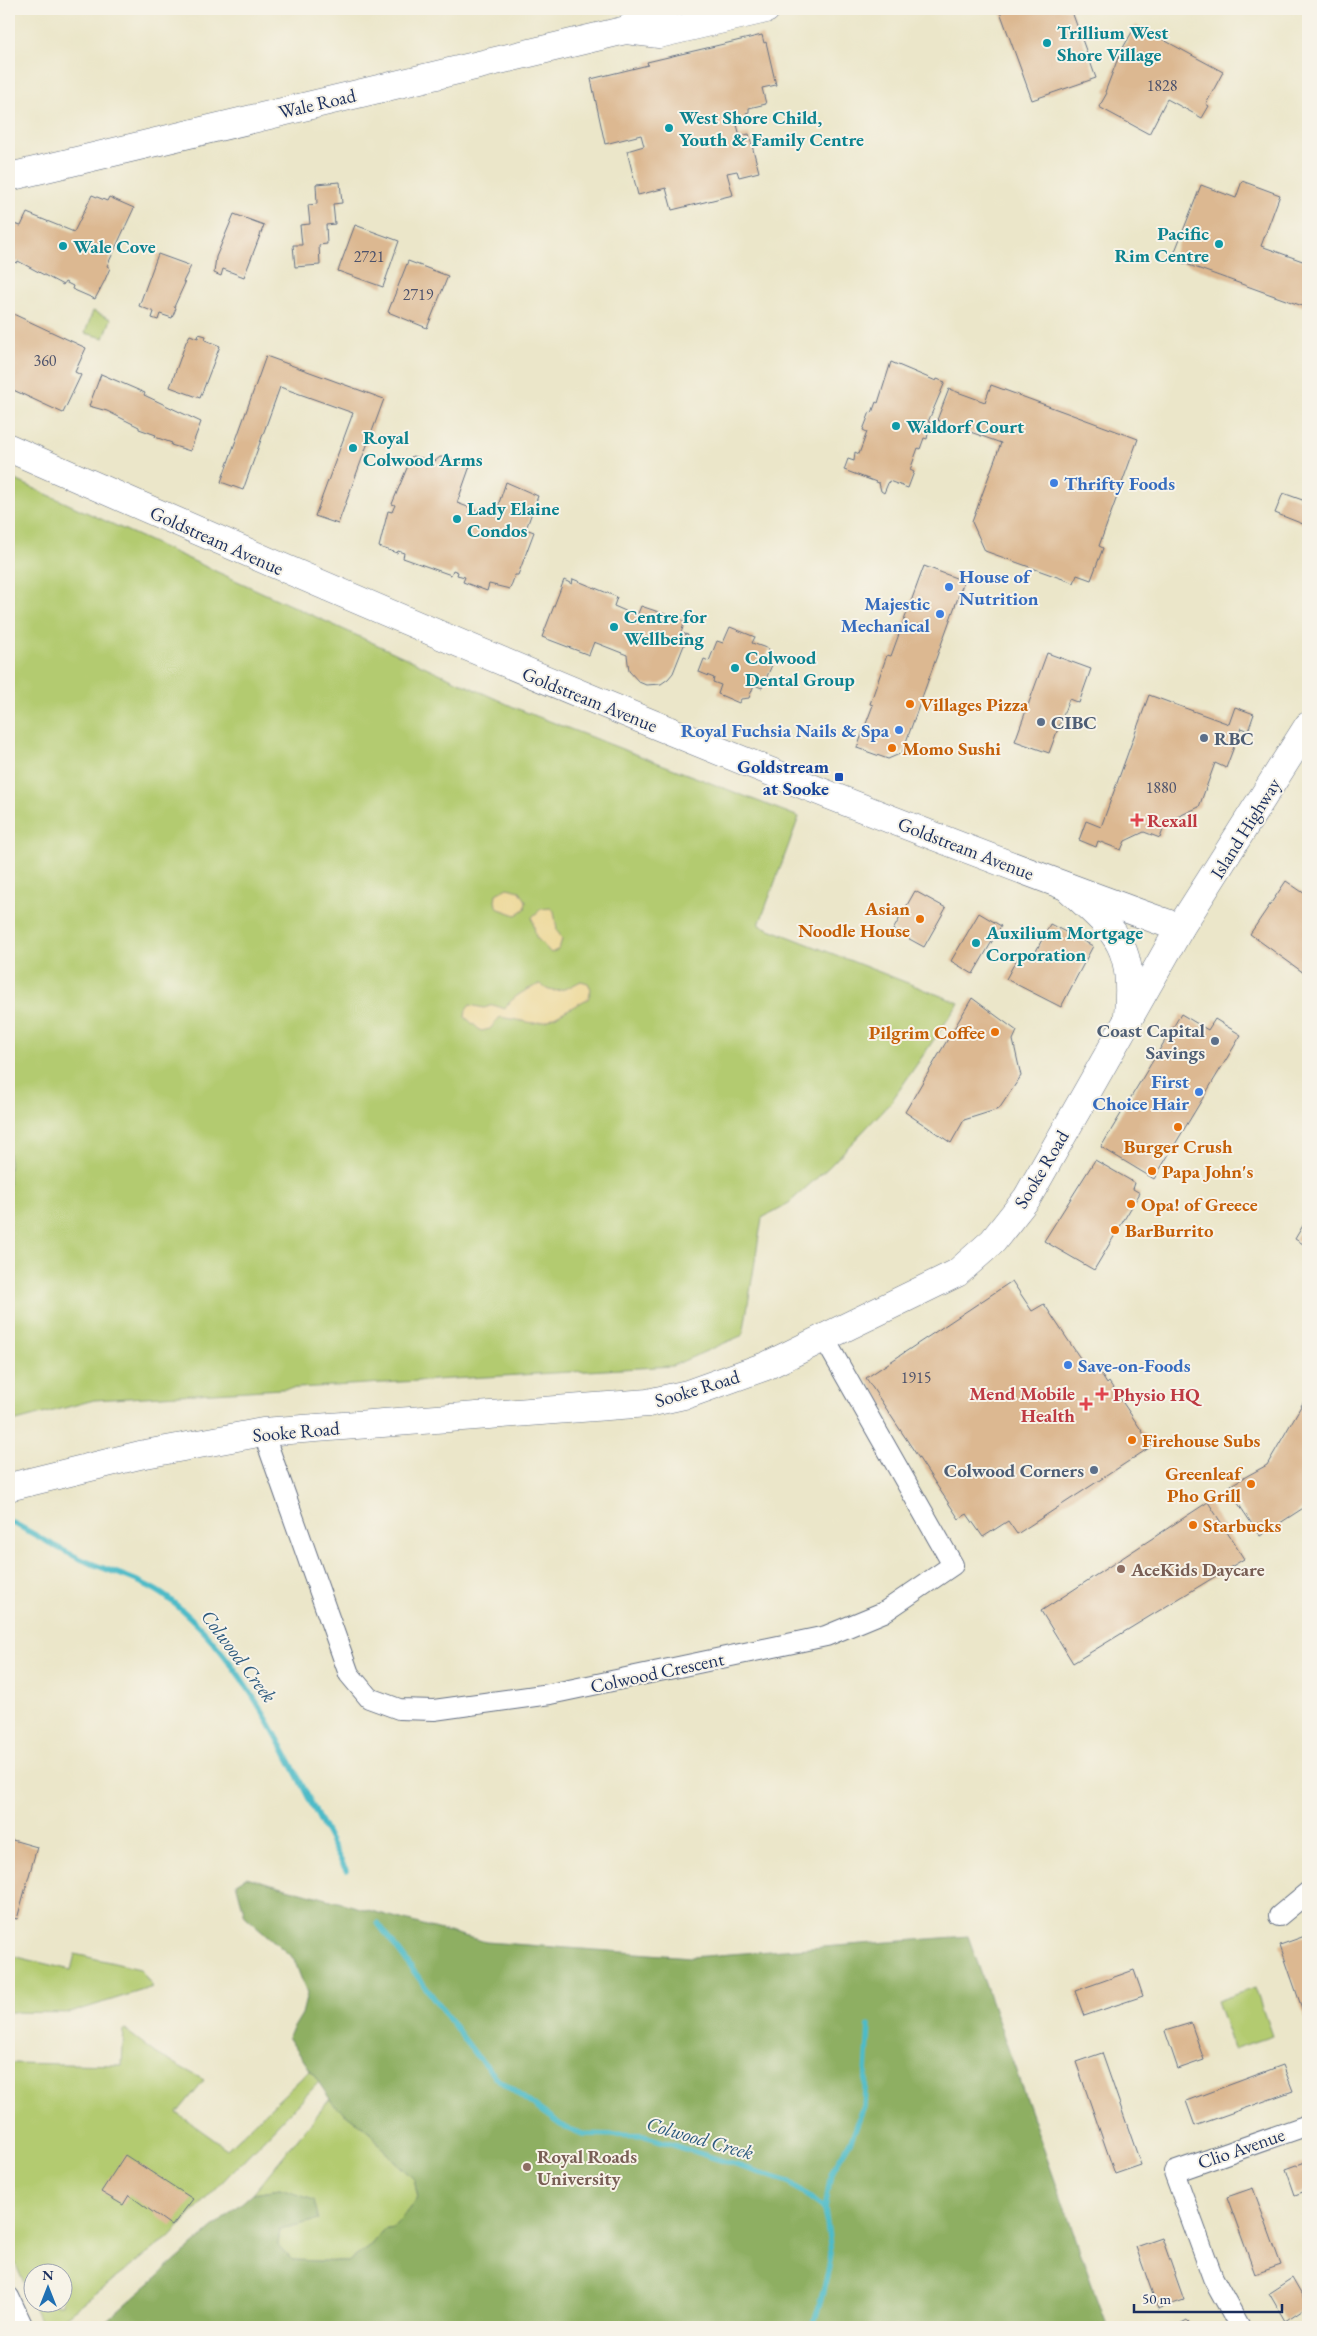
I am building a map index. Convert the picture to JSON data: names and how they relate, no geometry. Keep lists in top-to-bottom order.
{
  "streets": {
    "main road": [
      "Wale Road",
      "Goldstream Avenue",
      "Island Highway",
      "Sooke Road"
    ],
    "street": ["Colwood Crescent", "Clio Avenue"]
  },
  "crossings": [
    ["Goldstream Avenue", "Island Highway"],
    ["Goldstream Avenue", "Sooke Road"],
    ["Island Highway", "Sooke Road"],
    ["Sooke Road", "Colwood Crescent"]
  ],
  "water": ["Colwood Creek"],
  "places": {
    "other": [
      "Trillium West Shore Village",
      "West Shore Child, Youth & Family Centre",
      "Pacific Rim Centre",
      "Wale Cove",
      "Waldorf Court",
      "Royal Colwood Arms",
      "Thrifty Foods",
      "Lady Elaine Condos",
      "House of Nutrition",
      "Majestic Mechanical",
      "Centre for Wellbeing",
      "Colwood Dental Group",
      "Villages Pizza",
      "CIBC",
      "Royal Fuchsia Nails & Spa",
      "RBC",
      "Momo Sushi",
      "Asian Noodle House",
      "Auxilium Mortgage Corporation",
      "Pilgrim Coffee",
      "Coast Capital Savings",
      "First Choice Hair",
      "Burger Crush",
      "Papa John's",
      "Opa! of Greece",
      "BarBurrito",
      "Save-on-Foods",
      "Firehouse Subs",
      "Colwood Corners",
      "Greenleaf Pho Grill",
      "Starbucks",
      "AceKids Daycare",
      "Royal Roads University"
    ],
    "transit": ["Goldstream at Sooke"],
    "health": ["Rexall", "Physio HQ", "Mend Mobile Health"]
  },
  "house_numbers": [
    "1828",
    "2721",
    "2719",
    "360",
    "1880",
    "1915"
  ],
  "scale_bar": "50 m",
  "north": "top"
}
